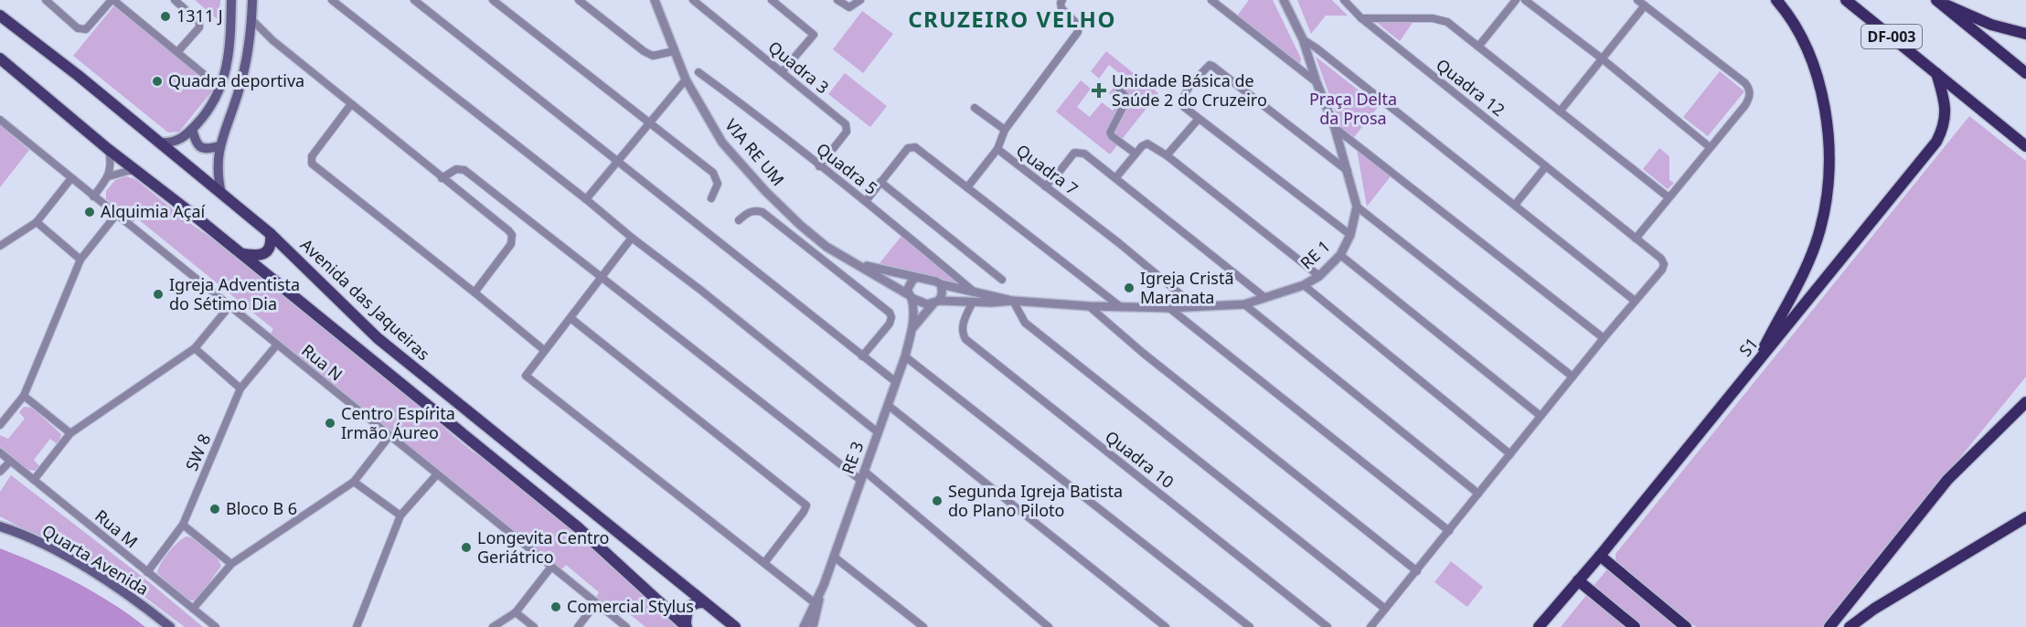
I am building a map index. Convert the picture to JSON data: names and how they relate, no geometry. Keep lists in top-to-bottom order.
{
  "streets": {
    "highway": ["DF-003", "S1"],
    "main road": ["Avenida das Jaqueiras", "Quarta Avenida"],
    "street": [
      "Quadra 3",
      "Quadra 12",
      "VIA RE UM",
      "Quadra 5",
      "Quadra 7",
      "RE 1",
      "Rua N",
      "SW 8",
      "RE 3",
      "Quadra 10",
      "Rua M"
    ]
  },
  "crossings": [
    ["DF-003", "S1"],
    ["Quadra 3", "Quadra 5"],
    ["VIA RE UM", "RE 1"],
    ["VIA RE UM", "RE 3"],
    ["Quadra 5", "RE 1"],
    ["Quadra 7", "RE 1"],
    ["RE 1", "RE 3"],
    ["RE 1", "Quadra 10"],
    ["Rua N", "SW 8"],
    ["SW 8", "Rua M"]
  ],
  "districts": ["CRUZEIRO VELHO"],
  "parks": ["Praça Delta da Prosa"],
  "places": {
    "other": [
      "1311 J",
      "Quadra deportiva",
      "Alquimia Açaí",
      "Igreja Cristã Maranata",
      "Igreja Adventista do Sétimo Dia",
      "Centro Espírita Irmão Áureo",
      "Segunda Igreja Batista do Plano Piloto",
      "Bloco B 6",
      "Longevita Centro Geriátrico",
      "Comercial Stylus"
    ],
    "health": ["Unidade Básica de Saúde 2 do Cruzeiro"]
  }
}
